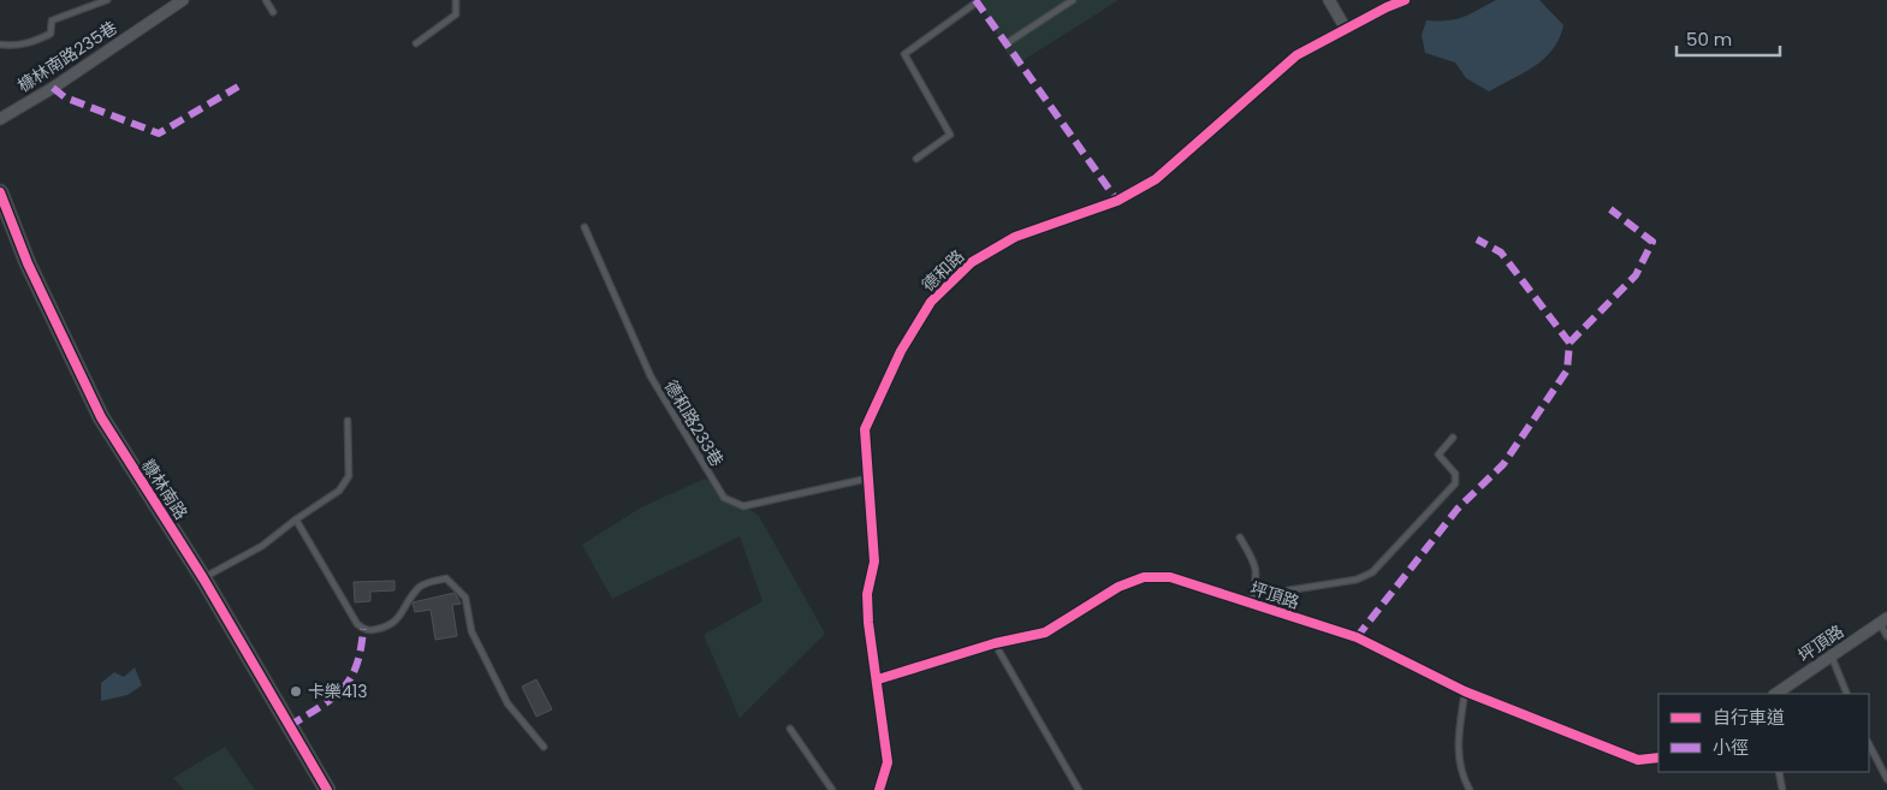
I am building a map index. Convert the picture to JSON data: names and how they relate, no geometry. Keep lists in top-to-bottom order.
{
  "streets": {
    "street": [
      "槺林南路235巷",
      "德和路",
      "糠林南路",
      "坪頂路"
    ],
    "lane": ["德和路233巷"]
  },
  "crossings": [
    ["德和路", "德和路233巷"],
    ["德和路", "坪頂路"]
  ],
  "places": ["卡樂413"],
  "legend": ["自行車道", "小徑"],
  "scale_bar": "50 m"
}
